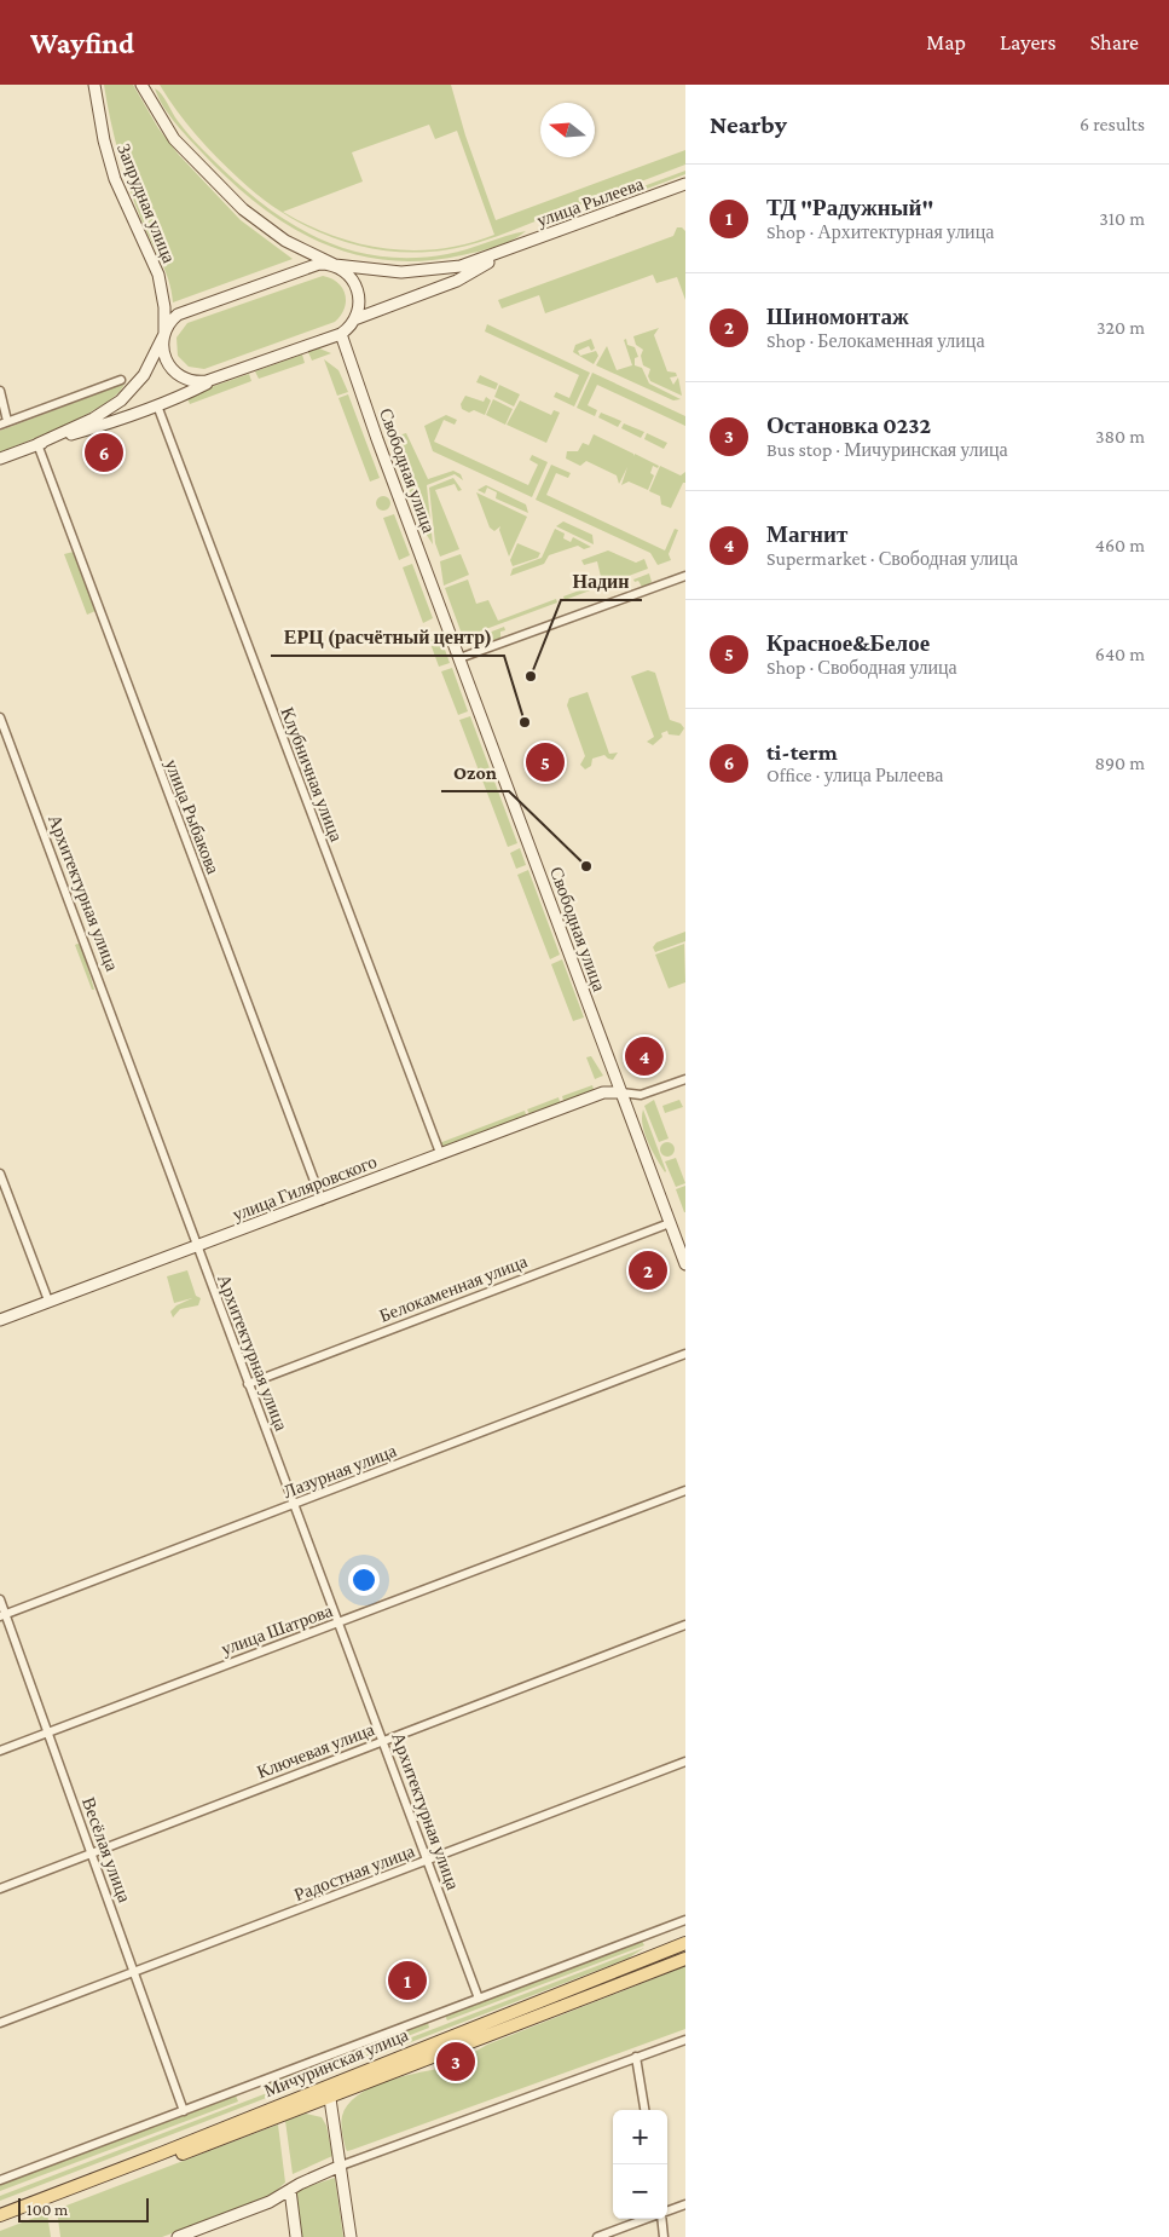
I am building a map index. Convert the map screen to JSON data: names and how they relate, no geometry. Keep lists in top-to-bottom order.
{
  "streets": {
    "main road": [
      "улица Рылеева",
      "Запрудная улица",
      "Свободная улица",
      "улица Гиляровского",
      "Мичуринская улица"
    ],
    "street": [
      "Клубничная улица",
      "улица Рыбакова",
      "Архитектурная улица",
      "Белокаменная улица",
      "Лазурная улица",
      "улица Шатрова",
      "Ключевая улица",
      "Весёлая улица",
      "Радостная улица"
    ]
  },
  "crossings": [
    ["Свободная улица", "улица Гиляровского"],
    ["Свободная улица", "Белокаменная улица"],
    ["Клубничная улица", "улица Гиляровского"],
    ["улица Рыбакова", "улица Гиляровского"],
    ["Архитектурная улица", "улица Гиляровского"],
    ["Архитектурная улица", "Белокаменная улица"],
    ["Архитектурная улица", "Лазурная улица"],
    ["Архитектурная улица", "улица Шатрова"],
    ["Архитектурная улица", "Ключевая улица"],
    ["Архитектурная улица", "Радостная улица"],
    ["Лазурная улица", "Весёлая улица"],
    ["улица Шатрова", "Весёлая улица"],
    ["Ключевая улица", "Весёлая улица"],
    ["Весёлая улица", "Радостная улица"]
  ],
  "places": ["Надин", "ЕРЦ (расчётный центр)", "Ozon"],
  "scale_bar": "100 m",
  "north": "left",
  "page": {
    "header": "Wayfind",
    "nav": ["Map", "Layers", "Share"],
    "heading": ["Nearby", "6 results"],
    "list": [
      {
        "mark": "1",
        "name": "ТД \"Радужный\"",
        "note": "Shop · Архитектурная улица",
        "value": "310 m"
      },
      {
        "mark": "2",
        "name": "Шиномонтаж",
        "note": "Shop · Белокаменная улица",
        "value": "320 m"
      },
      {
        "mark": "3",
        "name": "Остановка 0232",
        "note": "Bus stop · Мичуринская улица",
        "value": "380 m"
      },
      {
        "mark": "4",
        "name": "Магнит",
        "note": "Supermarket · Свободная улица",
        "value": "460 m"
      },
      {
        "mark": "5",
        "name": "Красное&Белое",
        "note": "Shop · Свободная улица",
        "value": "640 m"
      },
      {
        "mark": "6",
        "name": "ti-term",
        "note": "Office · улица Рылеева",
        "value": "890 m"
      }
    ],
    "pins": [
      "6",
      "5",
      "4",
      "2",
      "1",
      "3"
    ],
    "map_buttons": ["+", "−"],
    "scale": "100 m"
  }
}
